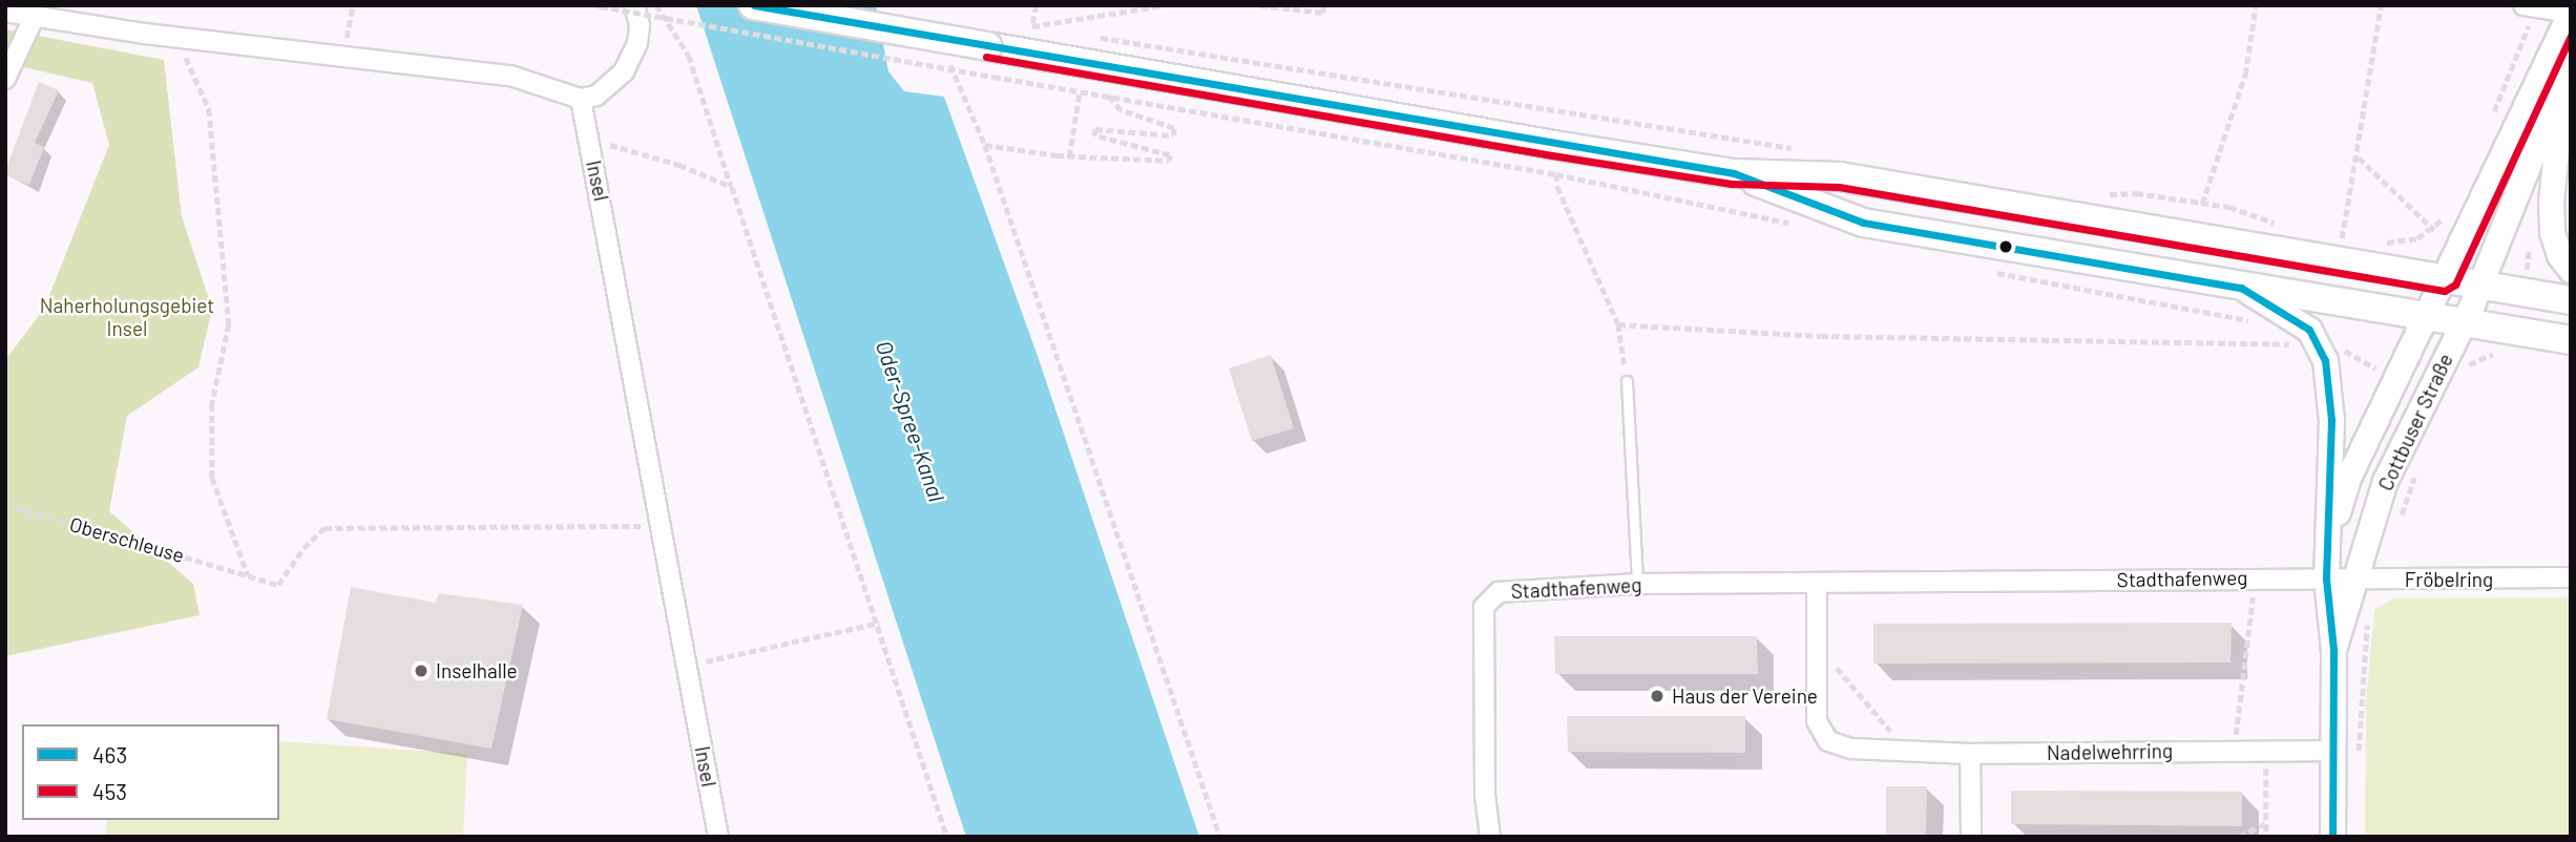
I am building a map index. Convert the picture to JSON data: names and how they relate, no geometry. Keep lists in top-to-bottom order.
{
  "streets": {
    "street": [
      "Insel",
      "Cottbuser Straße",
      "Stadthafenweg",
      "Fröbelring",
      "Nadelwehrring"
    ],
    "path": ["Oberschleuse"]
  },
  "crossings": [
    ["Insel", "Oberschleuse"],
    ["Cottbuser Straße", "Stadthafenweg"],
    ["Cottbuser Straße", "Fröbelring"],
    ["Cottbuser Straße", "Nadelwehrring"],
    ["Stadthafenweg", "Fröbelring"]
  ],
  "water": ["Oder-Spree-Kanal"],
  "parks": ["Naherholungsgebiet Insel"],
  "places": ["Inselhalle", "Haus der Vereine"],
  "lines": ["transit line 463", "transit line 453"],
  "legend": ["463", "453"]
}
